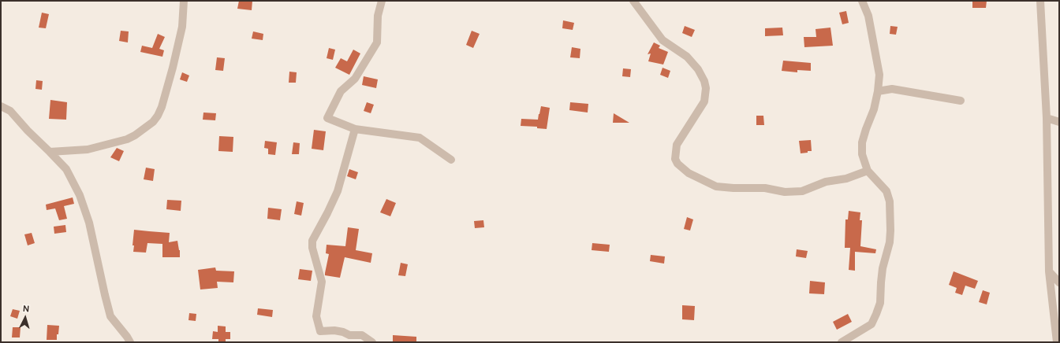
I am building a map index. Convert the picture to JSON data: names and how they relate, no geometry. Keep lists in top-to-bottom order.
{
  "north": "top"
}
